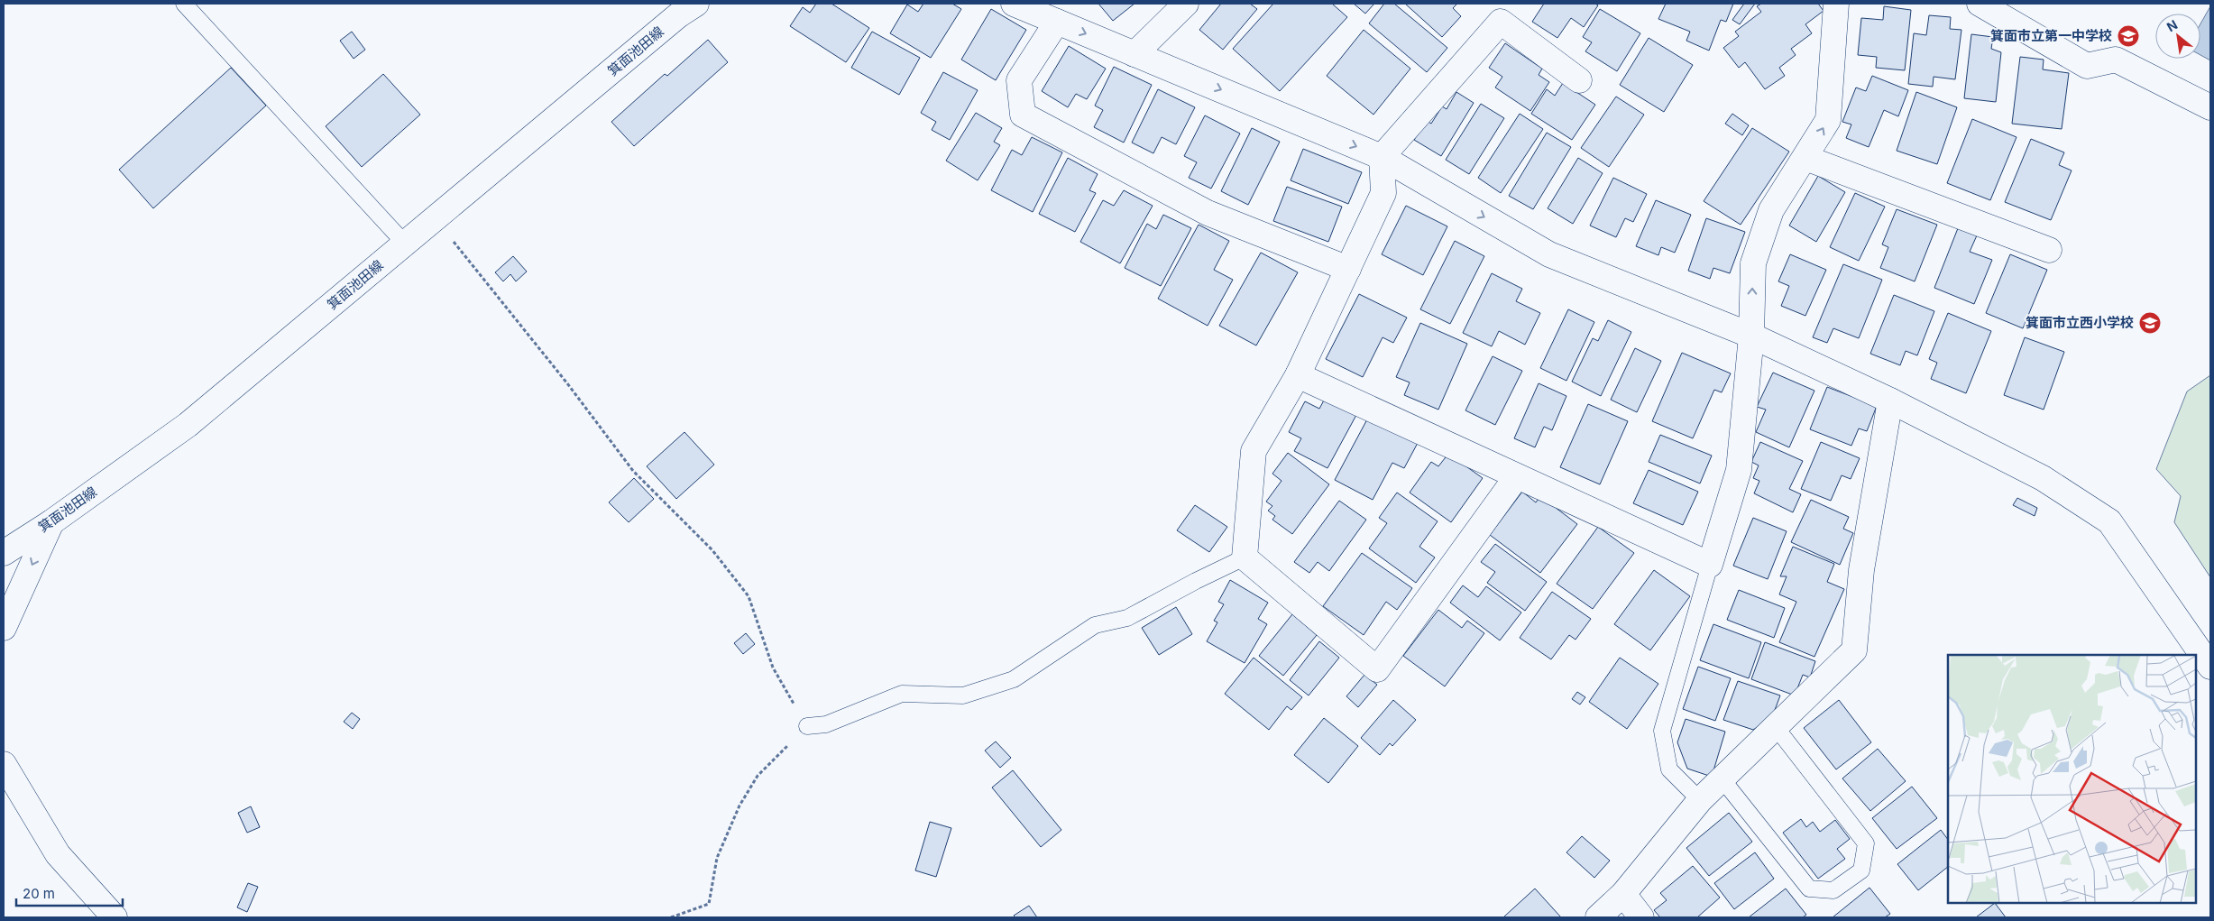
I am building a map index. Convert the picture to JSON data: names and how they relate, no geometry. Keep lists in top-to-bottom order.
{
  "streets": {
    "street": ["箕面池田線"]
  },
  "places": {
    "school or university": ["箕面市立第一中学校", "箕面市立西小学校"]
  },
  "scale_bar": "20 m",
  "north": "top left"
}
